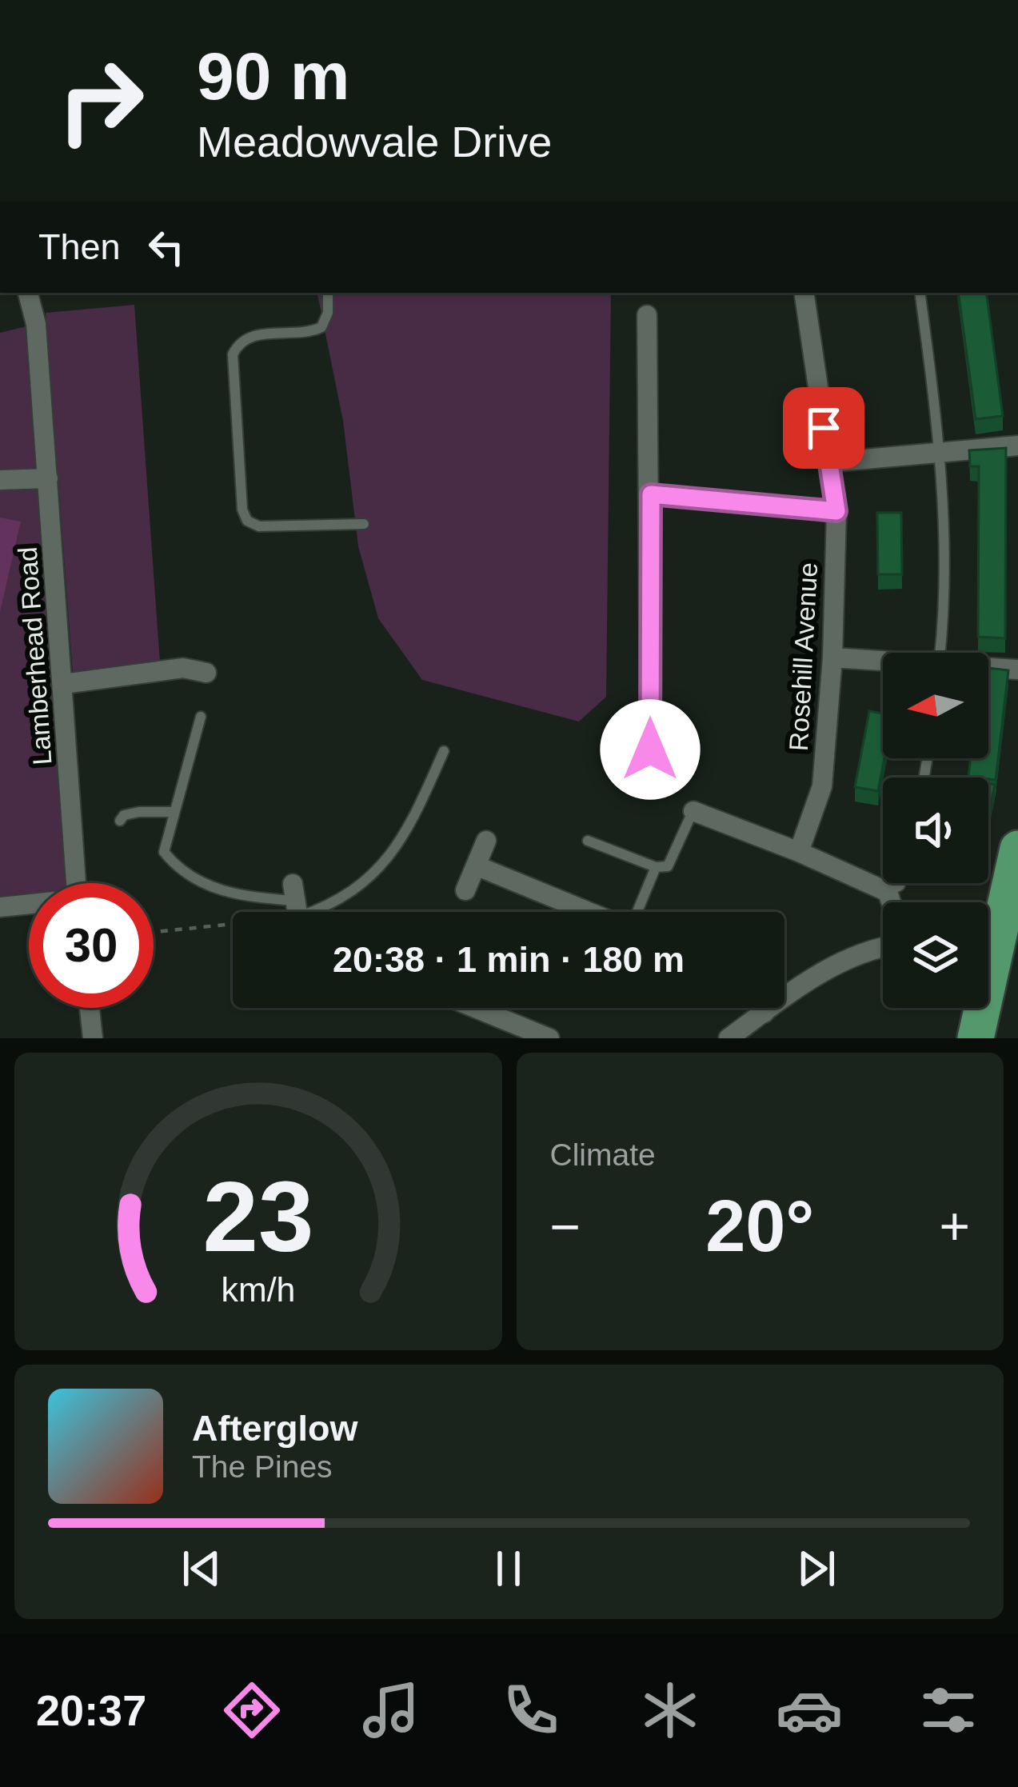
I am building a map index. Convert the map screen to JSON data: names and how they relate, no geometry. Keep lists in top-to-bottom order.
{
  "streets": {
    "street": ["Lamberhead Road", "Rosehill Avenue"]
  },
  "north": "left",
  "page": {
    "turn": ["90 m", "Meadowvale Drive"],
    "then": "Then",
    "limit": "30",
    "trip": "20:38 · 1 min · 180 m",
    "tile": "Climate",
    "heat": ["−", "20°", "+"],
    "song": ["Afterglow", "The Pines"],
    "tabs": "20:37",
    "gauge": ["23", "km/h"]
  }
}
